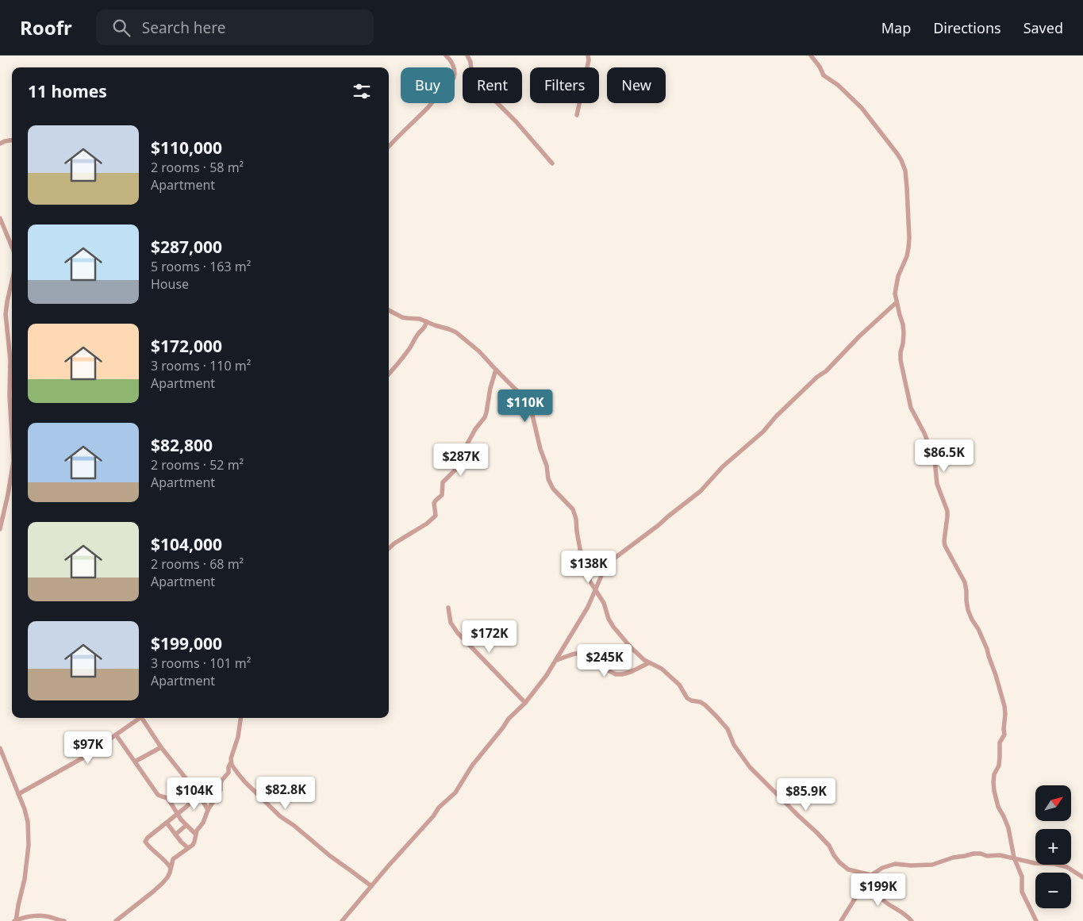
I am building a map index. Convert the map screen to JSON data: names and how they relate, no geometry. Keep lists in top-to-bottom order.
{
  "north": "top right",
  "page": {
    "header": "Roofr",
    "search": "Search here",
    "nav": ["Map", "Directions", "Saved"],
    "chip": [
      "Buy",
      "Rent",
      "Filters",
      "New"
    ],
    "heading": "11 homes",
    "list": [
      {
        "name": "$110,000",
        "note": "2 rooms · 58 m² · Apartment"
      },
      {
        "name": "$287,000",
        "note": "5 rooms · 163 m² · House"
      },
      {
        "name": "$172,000",
        "note": "3 rooms · 110 m² · Apartment"
      },
      {
        "name": "$82,800",
        "note": "2 rooms · 52 m² · Apartment"
      },
      {
        "name": "$104,000",
        "note": "2 rooms · 68 m² · Apartment"
      },
      {
        "name": "$199,000",
        "note": "3 rooms · 101 m² · Apartment"
      }
    ],
    "price": [
      "$110K",
      "$86.5K",
      "$287K",
      "$138K",
      "$172K",
      "$245K",
      "$97K",
      "$82.8K",
      "$104K",
      "$85.9K",
      "$199K"
    ],
    "map_buttons": ["+", "−"]
  }
}
